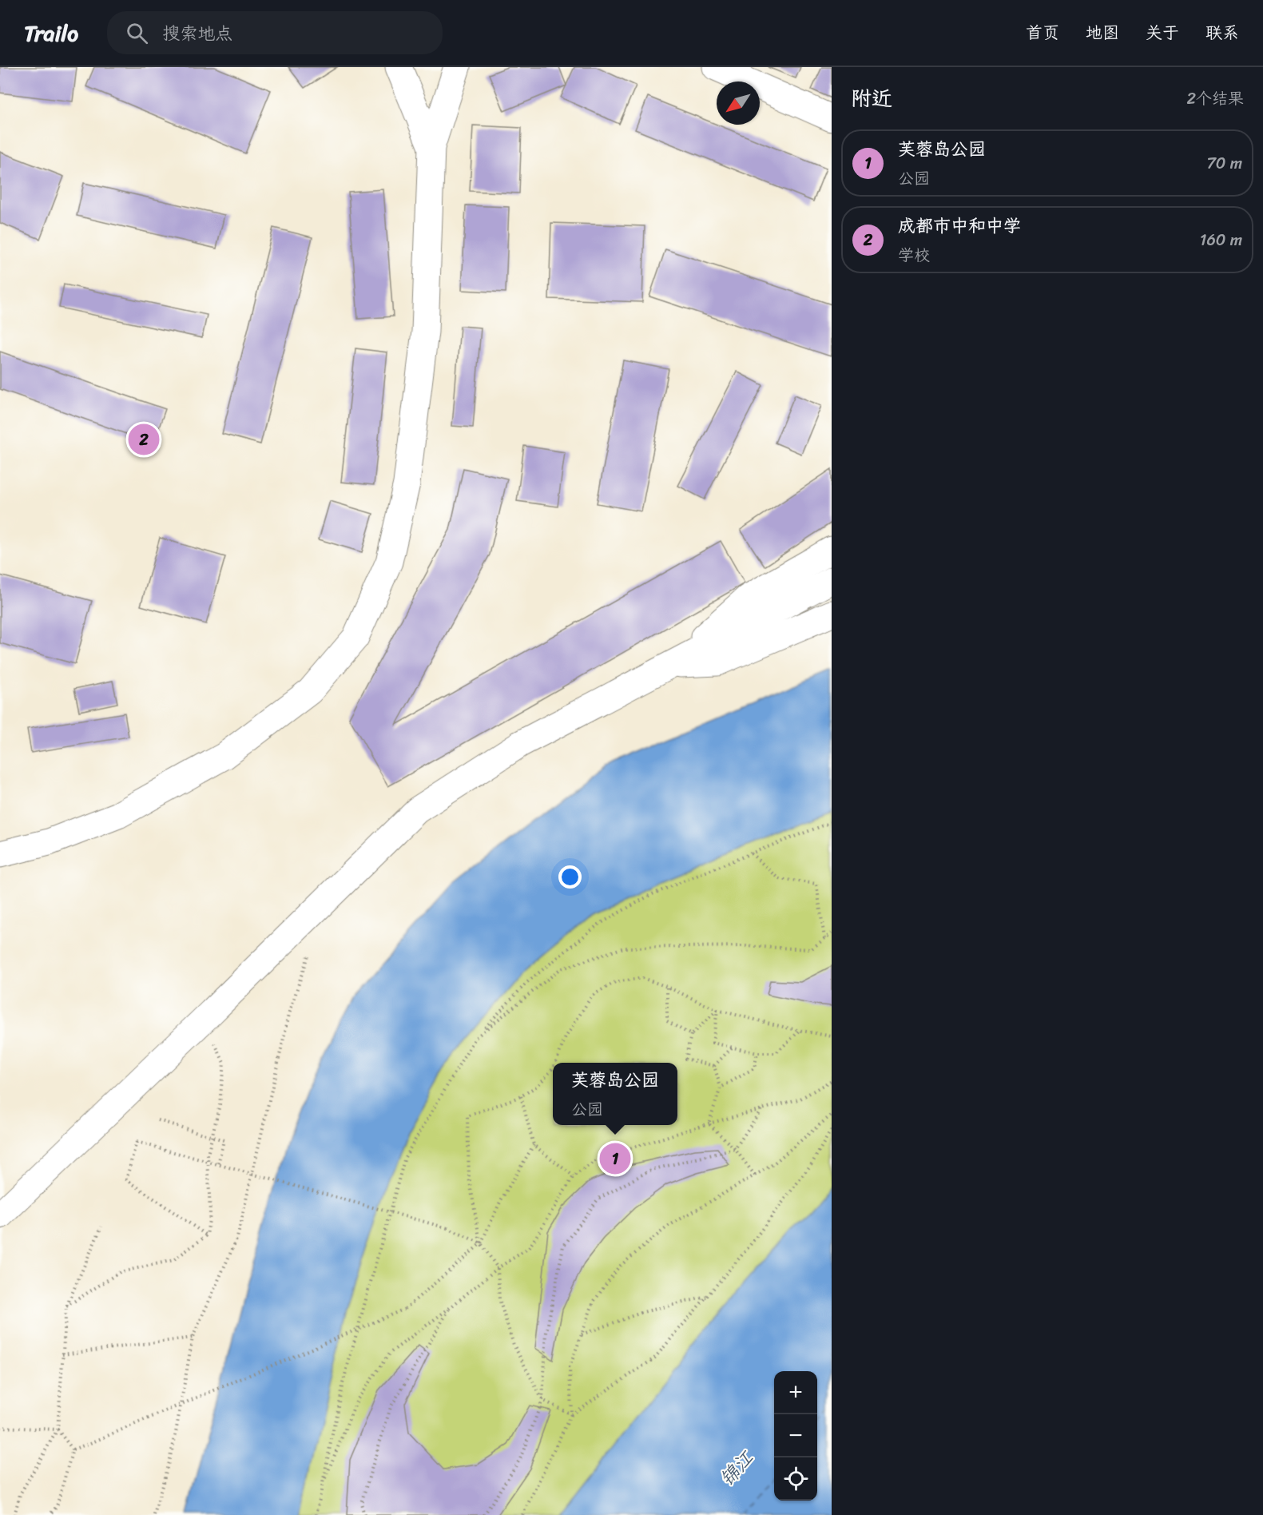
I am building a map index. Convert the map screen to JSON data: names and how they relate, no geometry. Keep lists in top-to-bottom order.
{
  "water": ["锦江"],
  "north": "bottom left",
  "page": {
    "header": "Trailo",
    "search": "搜索地点",
    "nav": [
      "首页",
      "地图",
      "关于",
      "联系"
    ],
    "heading": ["附近", "2个结果"],
    "list": [
      {
        "mark": "1",
        "name": "芙蓉岛公园",
        "note": "公园",
        "value": "70 m"
      },
      {
        "mark": "2",
        "name": "成都市中和中学",
        "note": "学校",
        "value": "160 m"
      }
    ],
    "pins": ["2", "1"],
    "popup": ["芙蓉岛公园", "公园"],
    "map_buttons": ["+", "−"]
  }
}
